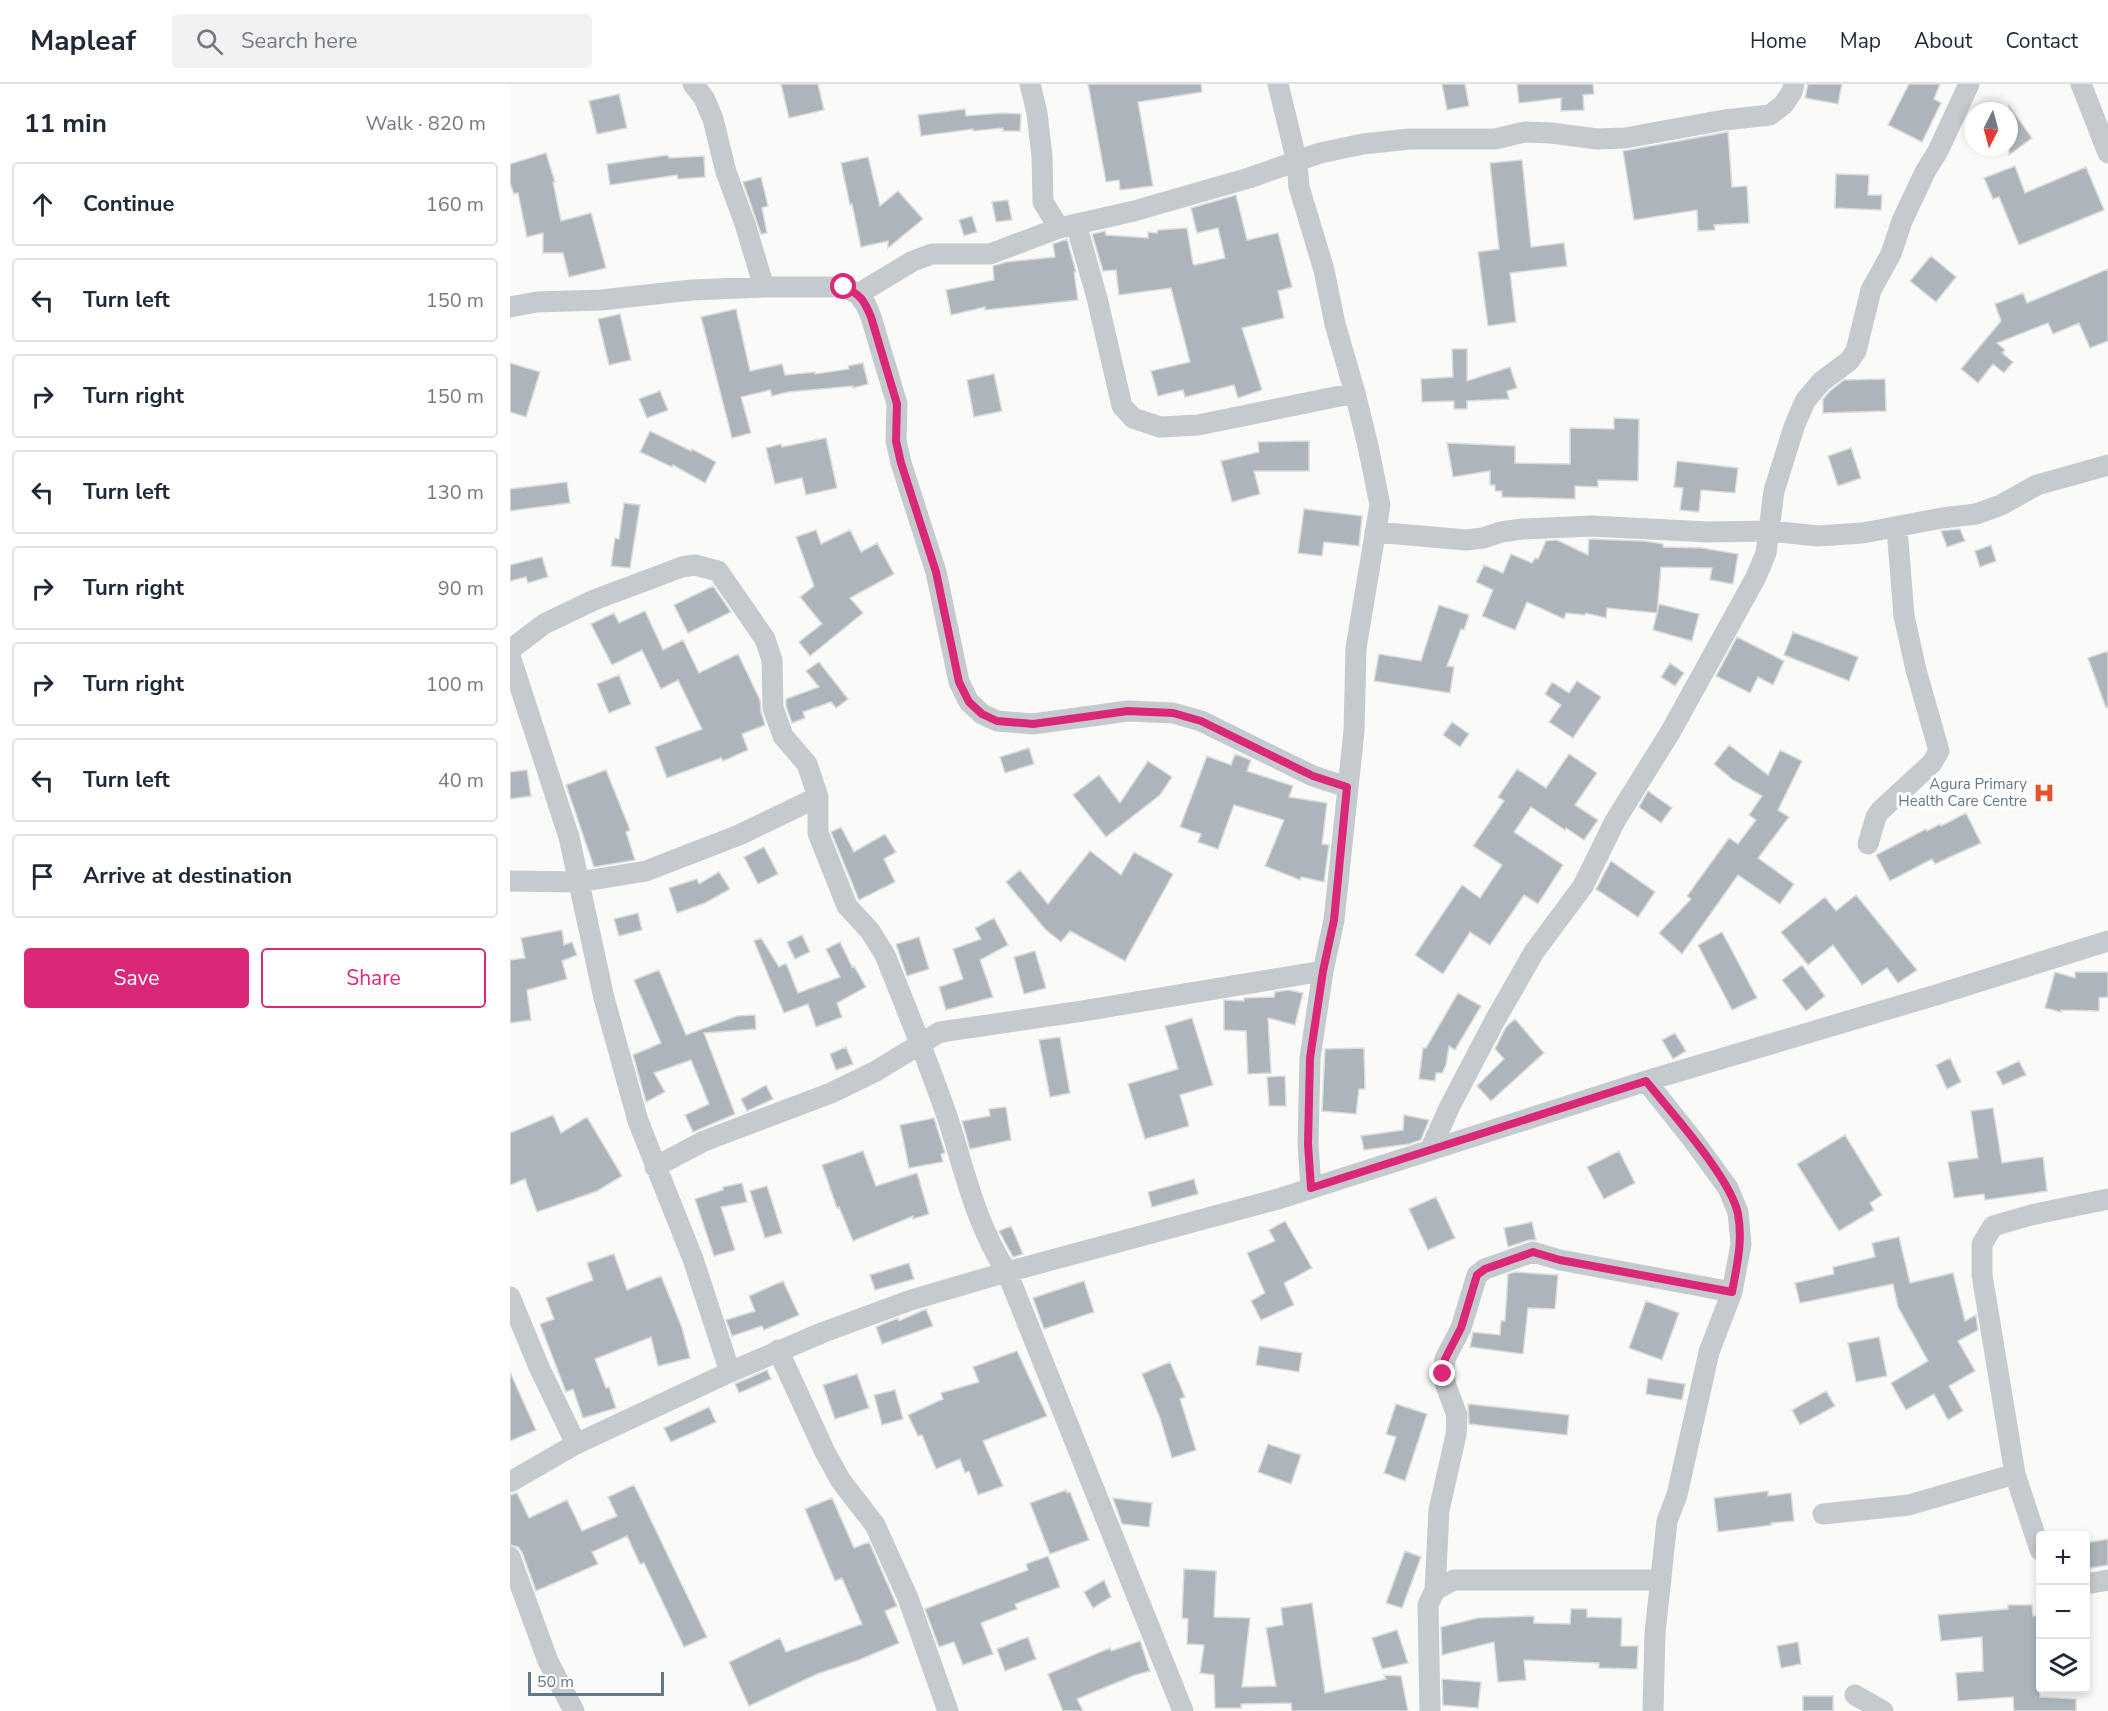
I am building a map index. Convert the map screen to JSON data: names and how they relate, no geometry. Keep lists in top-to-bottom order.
{
  "places": {
    "hospital": ["Agura Primary Health Care Centre"]
  },
  "scale_bar": "50 m",
  "north": "bottom",
  "page": {
    "header": "Mapleaf",
    "search": "Search here",
    "nav": [
      "Home",
      "Map",
      "About",
      "Contact"
    ],
    "heading": ["11 min", "Walk · 820 m"],
    "list": [
      ["Continue", "160 m"],
      ["Turn left", "150 m"],
      ["Turn right", "150 m"],
      ["Turn left", "130 m"],
      ["Turn right", "90 m"],
      ["Turn right", "100 m"],
      ["Turn left", "40 m"],
      "Arrive at destination"
    ],
    "buttons": ["Save", "Share"],
    "map_buttons": ["+", "−"],
    "scale": "50 m"
  }
}
